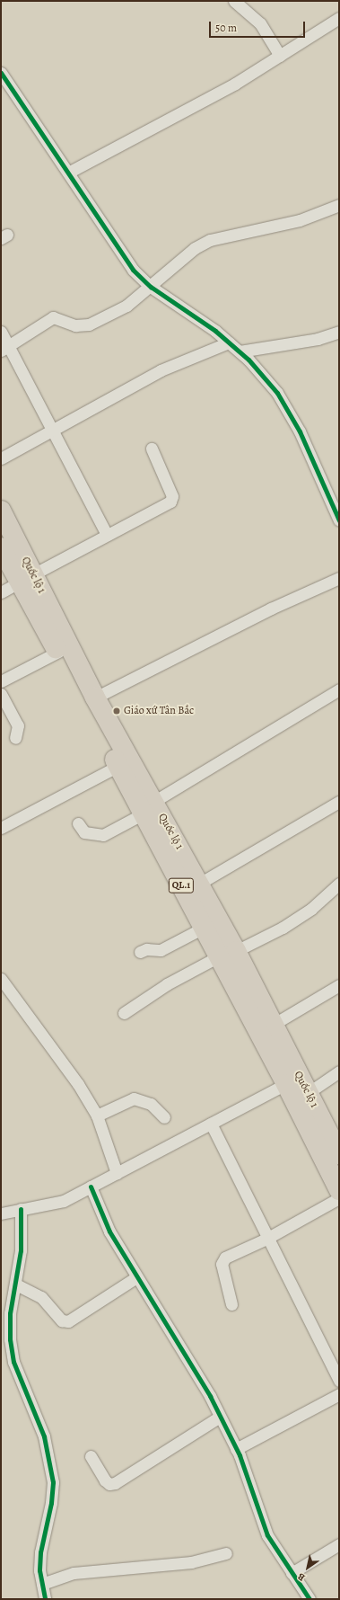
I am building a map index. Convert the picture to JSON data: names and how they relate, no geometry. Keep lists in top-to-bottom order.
{
  "streets": {
    "highway": ["Quốc lộ 1", "QL.1"]
  },
  "places": ["Giáo xứ Tân Bắc"],
  "scale_bar": "50 m",
  "north": "bottom left"
}
